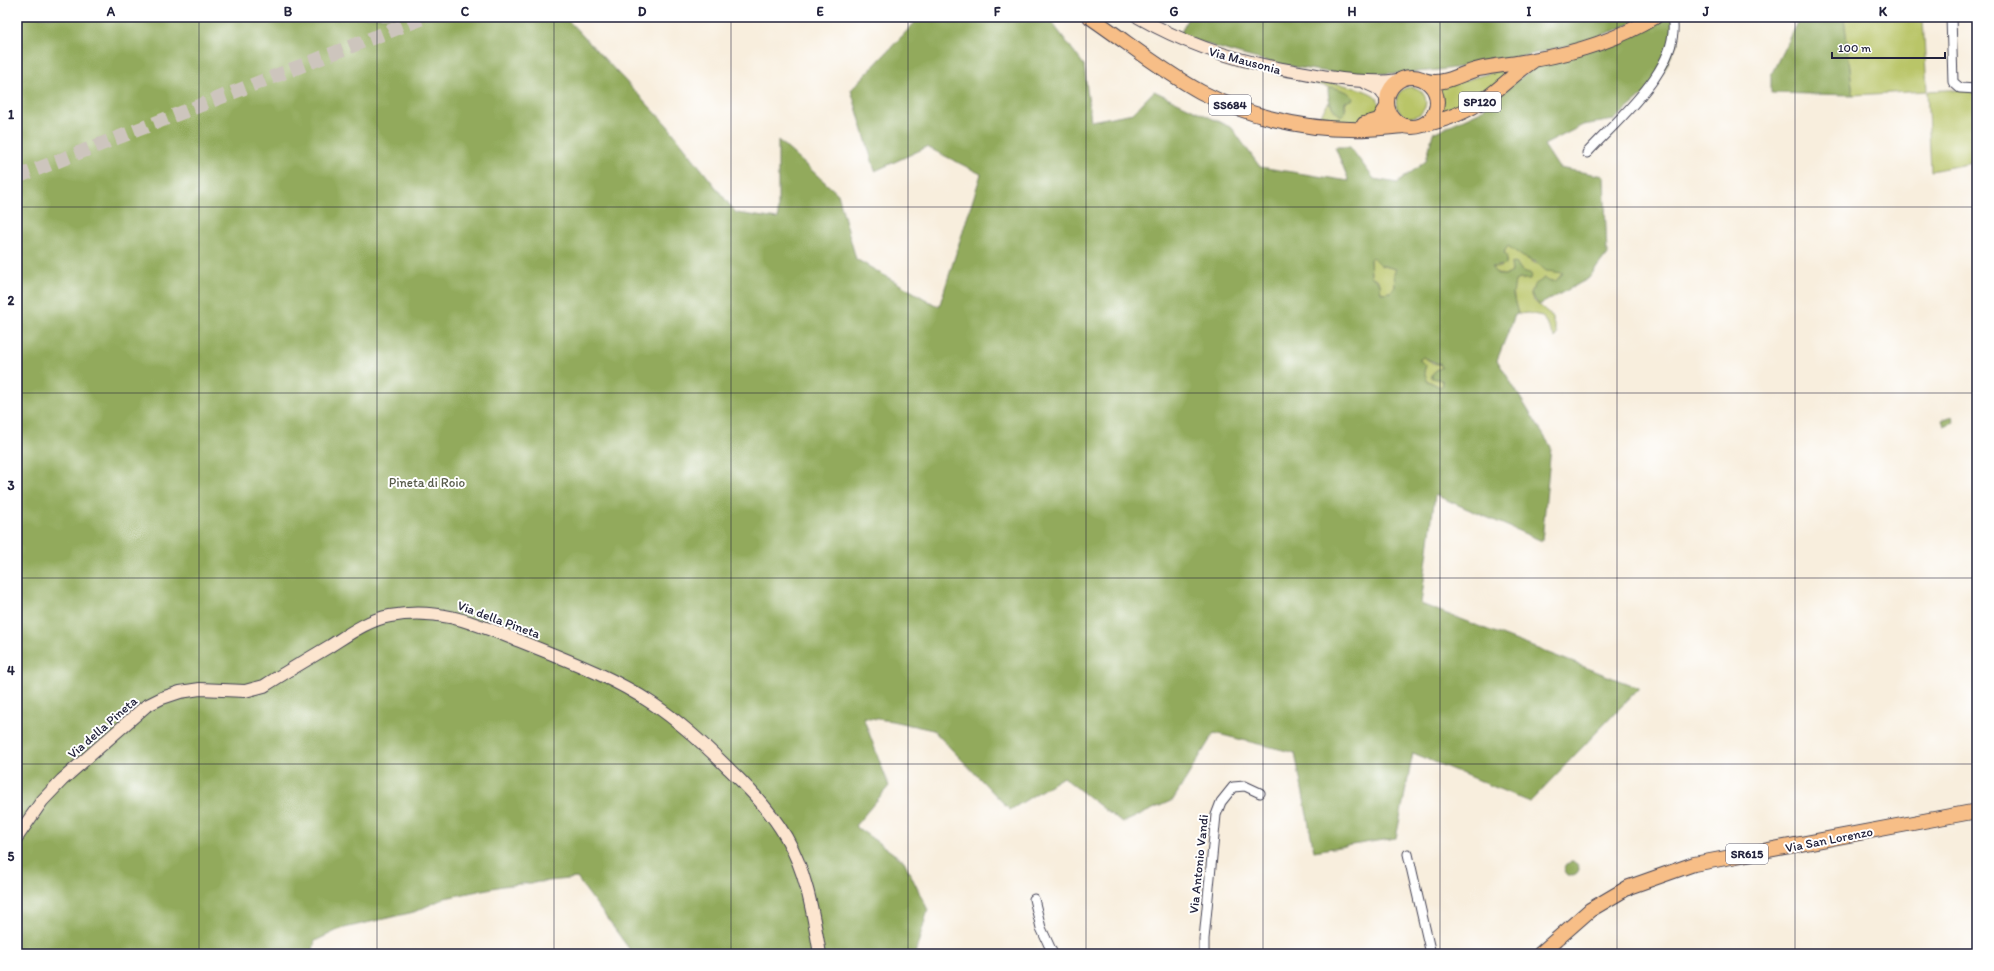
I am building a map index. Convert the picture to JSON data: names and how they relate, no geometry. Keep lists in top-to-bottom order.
{
  "streets": {
    "main road": [
      "Via Mausonia",
      "SP120",
      "SS684",
      "Via della Pineta",
      "Via San Lorenzo",
      "SR615"
    ],
    "street": ["Via Antonio Vandi"]
  },
  "crossings": [
    ["Via Mausonia", "SP120"],
    ["Via Mausonia", "SS684"],
    ["SP120", "SS684"]
  ],
  "parks": ["Pineta di Roio"],
  "scale_bar": "100 m",
  "grid": {
    "columns": [
      "A",
      "B",
      "C",
      "D",
      "E",
      "F",
      "G",
      "H",
      "I",
      "J",
      "K"
    ],
    "rows": [
      "1",
      "2",
      "3",
      "4",
      "5"
    ]
  }
}
